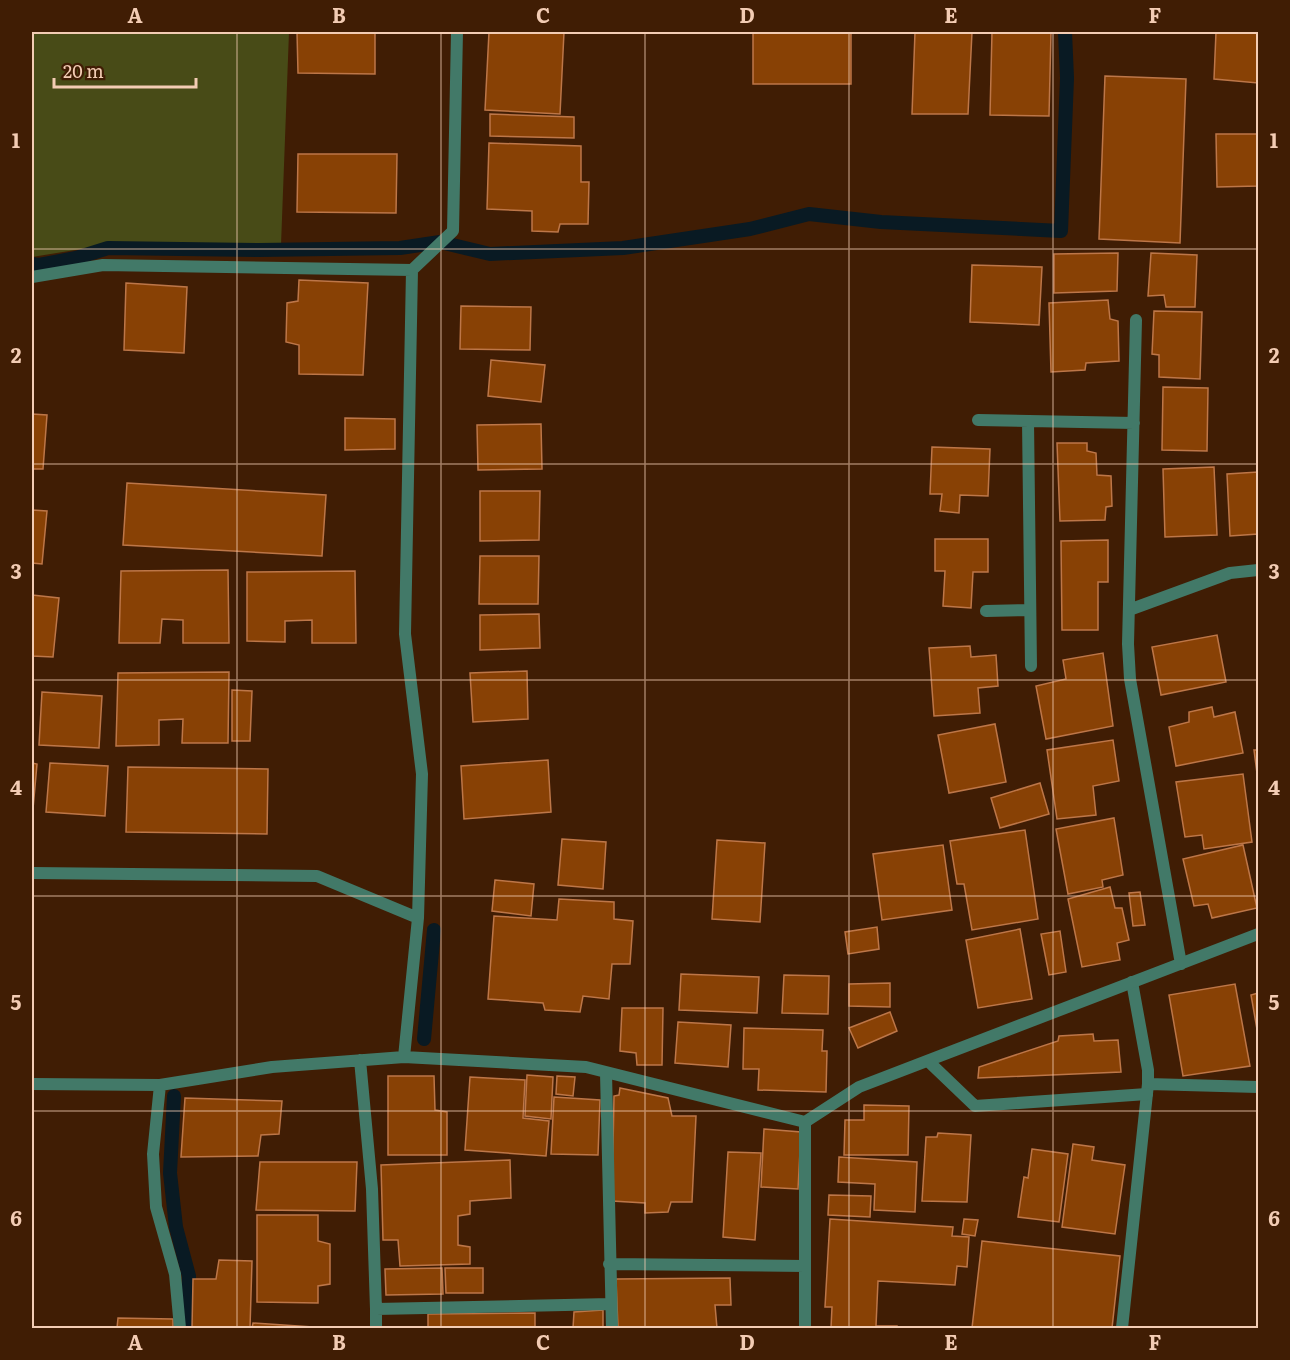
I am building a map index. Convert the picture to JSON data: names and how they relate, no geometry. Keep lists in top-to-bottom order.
{
  "scale_bar": "20 m",
  "grid": {
    "columns": [
      "A",
      "B",
      "C",
      "D",
      "E",
      "F"
    ],
    "rows": [
      "1",
      "2",
      "3",
      "4",
      "5",
      "6"
    ]
  }
}
